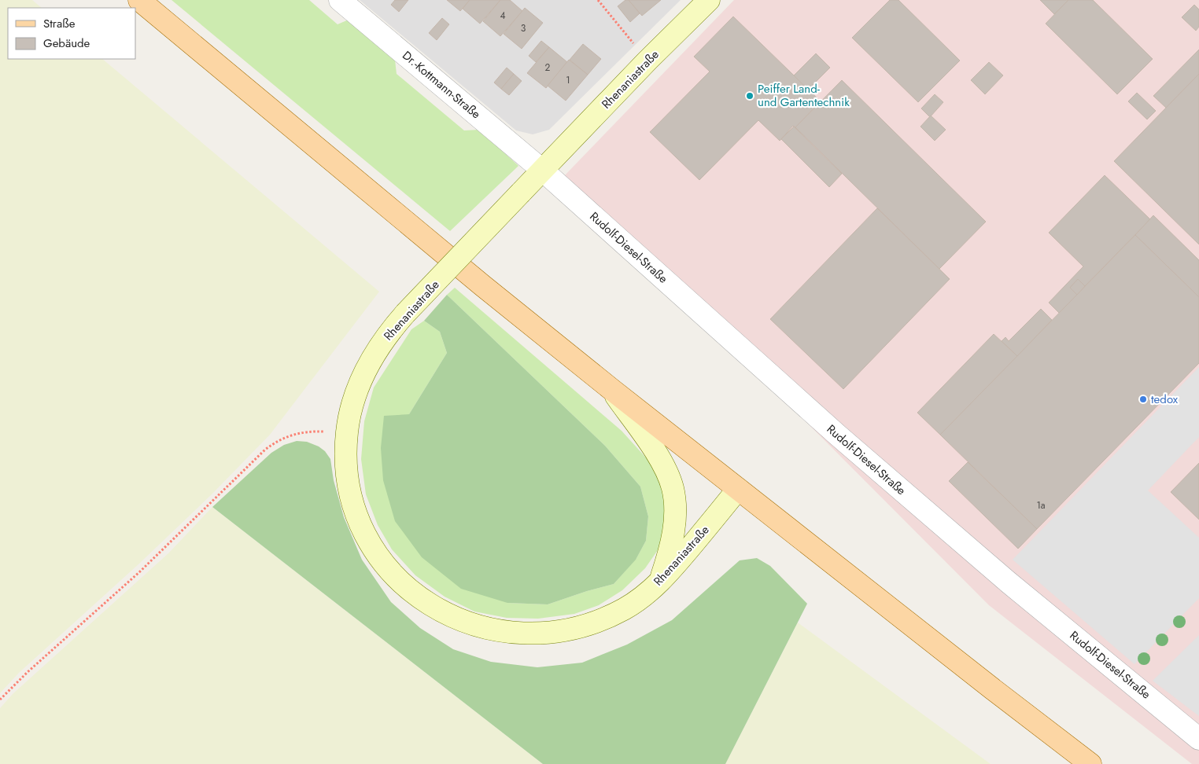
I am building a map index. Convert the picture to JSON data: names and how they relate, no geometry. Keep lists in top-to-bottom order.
{
  "streets": {
    "main road": ["Rhenaniastraße"],
    "street": ["Dr.-Kottmann-Straße", "Rudolf-Diesel-Straße"]
  },
  "crossings": [
    ["Rhenaniastraße", "Dr.-Kottmann-Straße"],
    ["Rhenaniastraße", "Rudolf-Diesel-Straße"],
    ["Dr.-Kottmann-Straße", "Rudolf-Diesel-Straße"]
  ],
  "places": ["Peiffer Land- und Gartentechnik", "tedox"],
  "house_numbers": [
    "4",
    "3",
    "2",
    "1",
    "1a"
  ],
  "legend": ["Straße", "Gebäude"]
}
